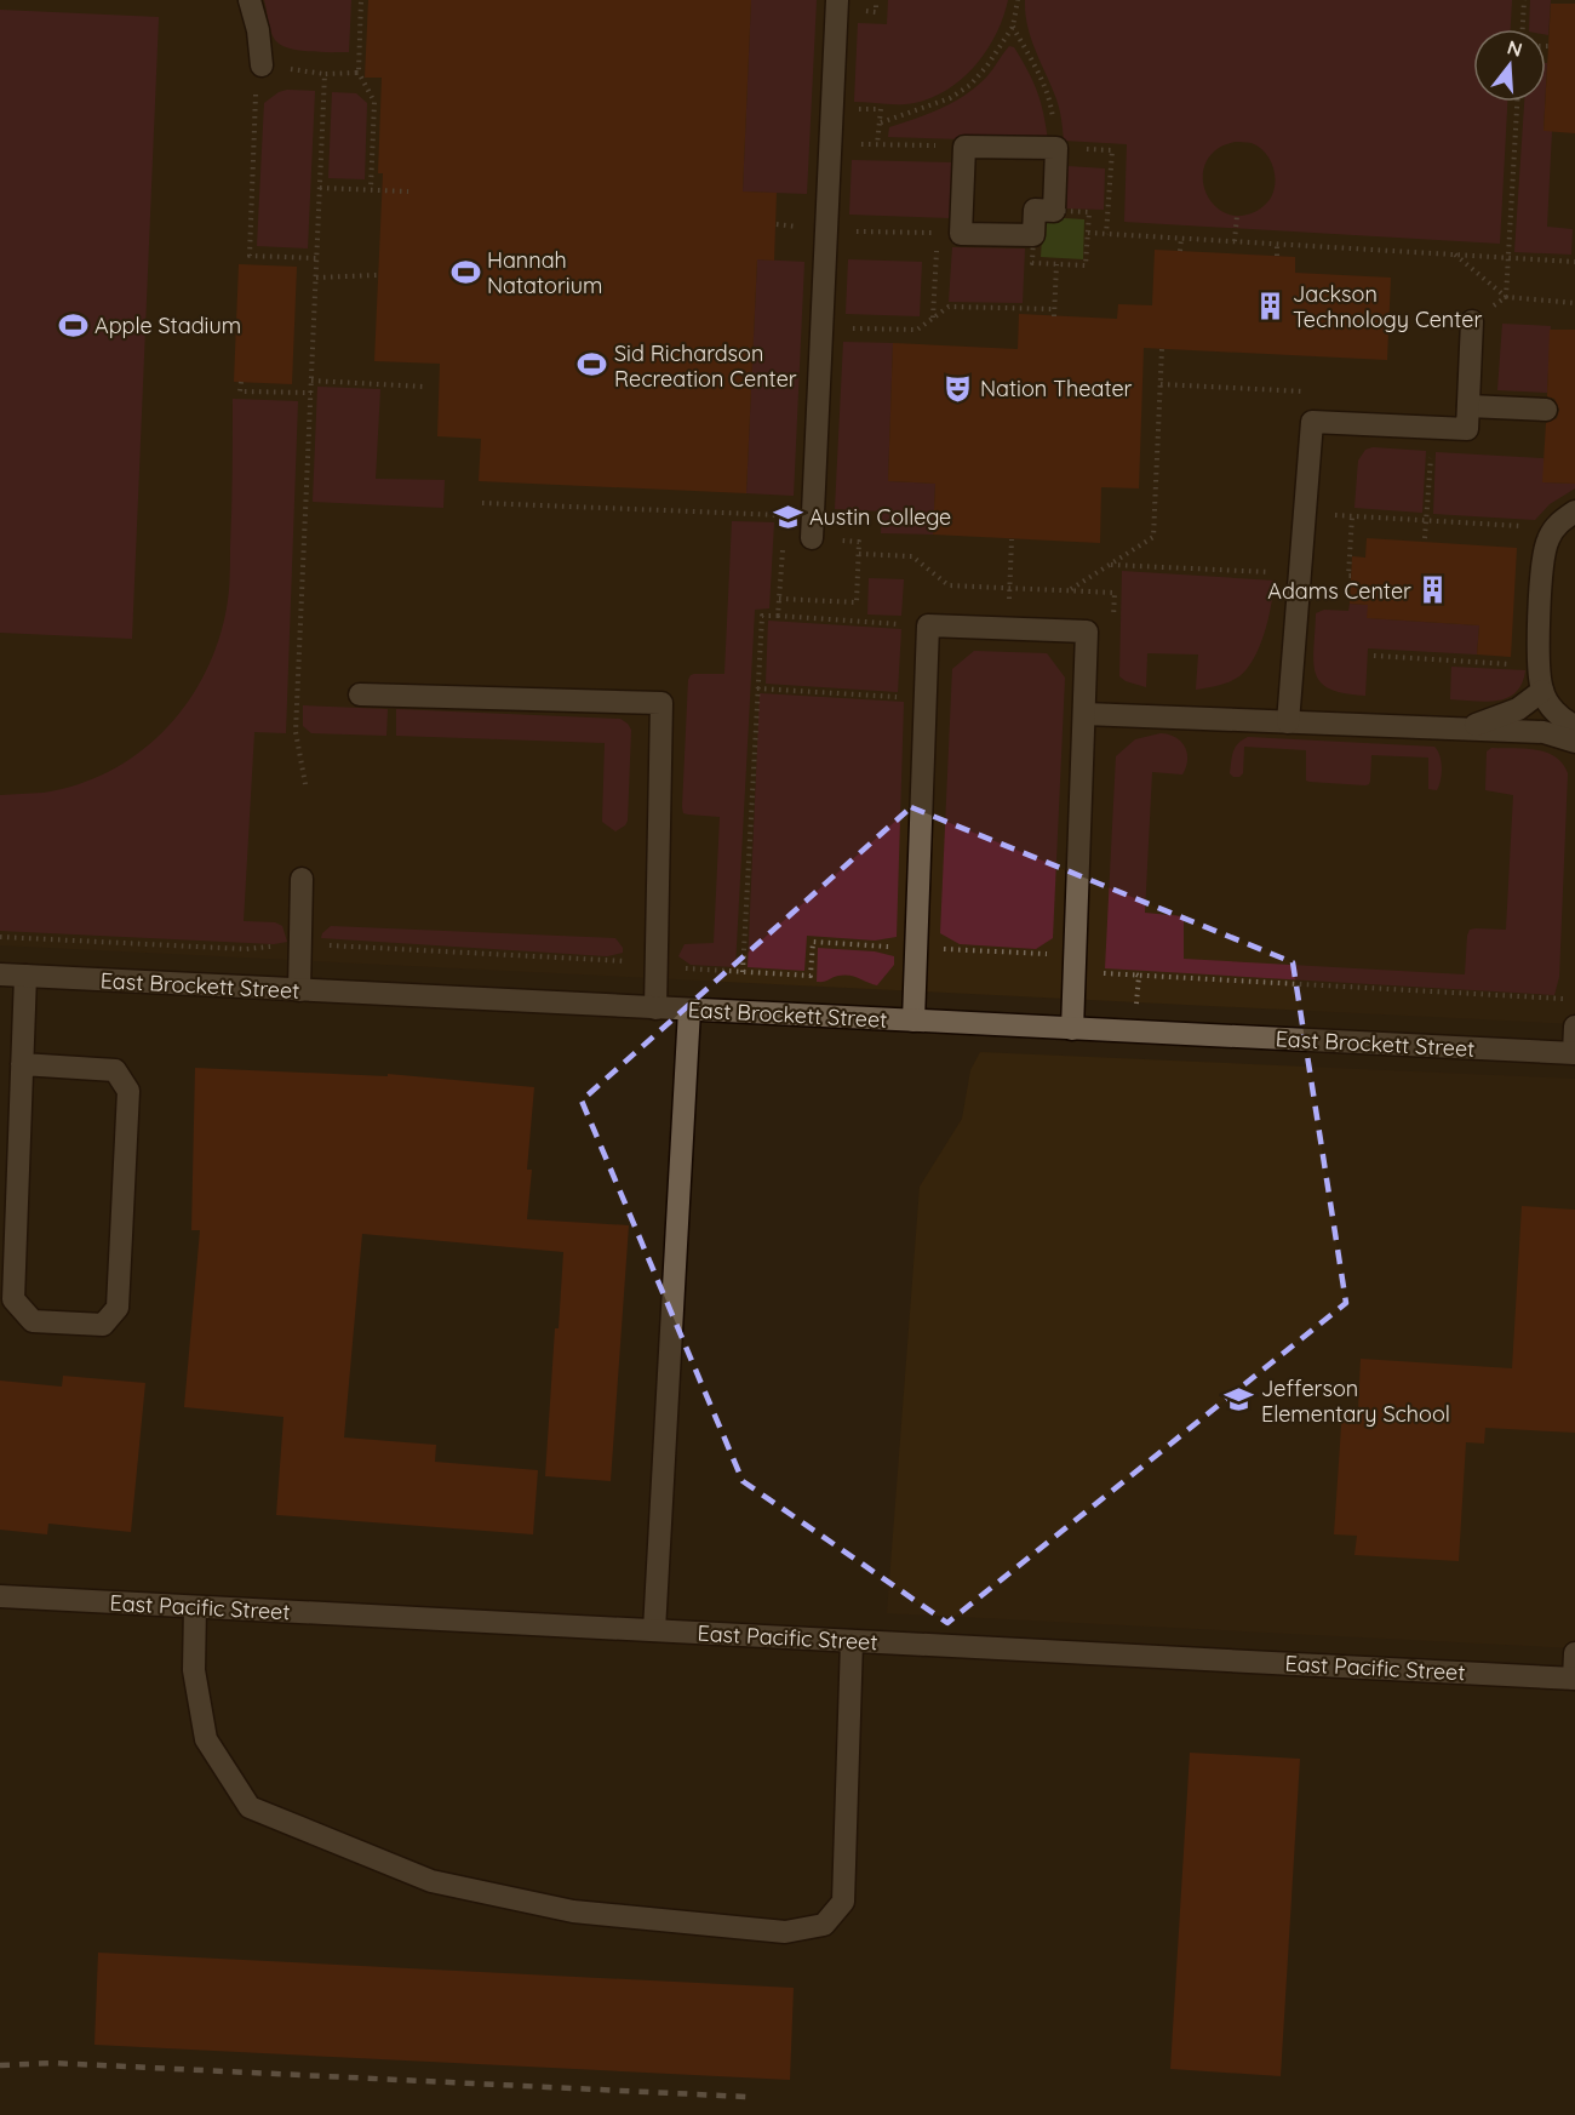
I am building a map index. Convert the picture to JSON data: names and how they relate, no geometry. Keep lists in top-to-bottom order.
{
  "streets": {
    "street": ["East Brockett Street", "East Pacific Street"]
  },
  "places": {
    "sports": ["Hannah Natatorium", "Apple Stadium", "Sid Richardson Recreation Center"],
    "building": ["Jackson Technology Center", "Adams Center"],
    "theatre": ["Nation Theater"],
    "school or university": ["Austin College", "Jefferson Elementary School"]
  },
  "north": "top"
}
